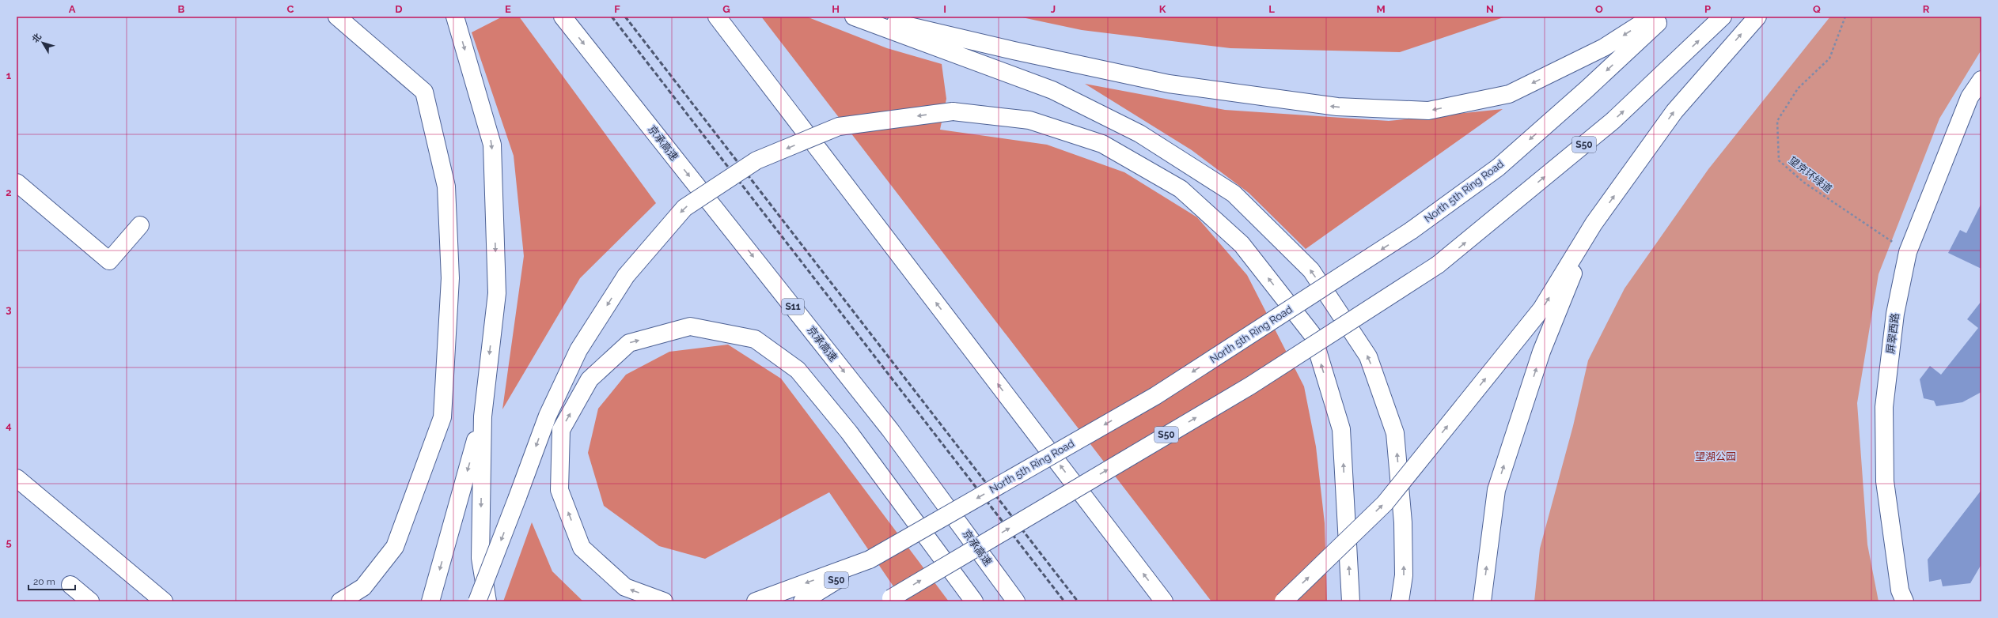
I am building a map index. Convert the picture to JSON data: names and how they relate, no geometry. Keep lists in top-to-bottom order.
{
  "streets": {
    "main road": [
      "京承高速",
      "S50",
      "North 5th Ring Road",
      "S11",
      "屏翠西路"
    ],
    "path": ["望京环绿道"]
  },
  "crossings": [
    ["望京环绿道", "屏翠西路"]
  ],
  "parks": ["望湖公园"],
  "scale_bar": "20 m",
  "north": "top left",
  "grid": {
    "columns": [
      "A",
      "B",
      "C",
      "D",
      "E",
      "F",
      "G",
      "H",
      "I",
      "J",
      "K",
      "L",
      "M",
      "N",
      "O",
      "P",
      "Q",
      "R"
    ],
    "rows": [
      "1",
      "2",
      "3",
      "4",
      "5"
    ]
  }
}
